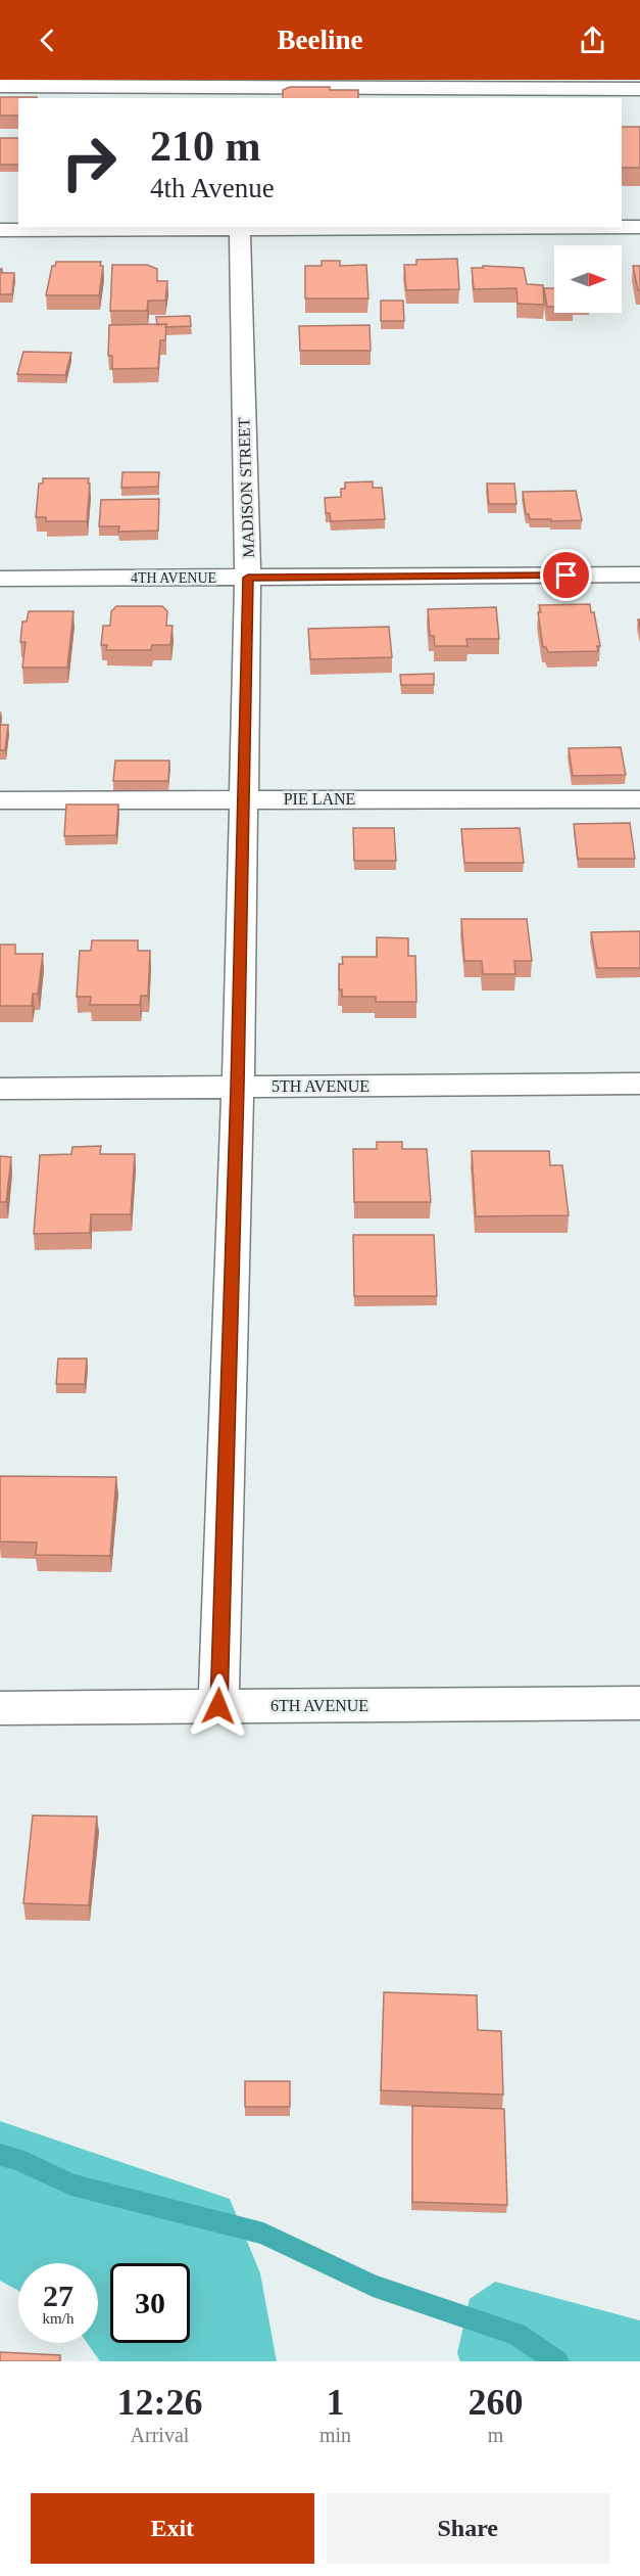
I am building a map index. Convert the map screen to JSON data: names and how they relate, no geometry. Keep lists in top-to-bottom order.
{
  "streets": {
    "street": [
      "MADISON STREET",
      "4TH AVENUE",
      "PIE LANE",
      "5TH AVENUE",
      "6TH AVENUE"
    ]
  },
  "crossings": [
    ["MADISON STREET", "4TH AVENUE"],
    ["MADISON STREET", "PIE LANE"],
    ["MADISON STREET", "5TH AVENUE"],
    ["MADISON STREET", "6TH AVENUE"]
  ],
  "north": "right",
  "page": {
    "header": "Beeline",
    "turn": ["210 m", "4th Avenue"],
    "speed": "27 km/h",
    "limit": "30",
    "eta": [
      "12:26",
      "Arrival",
      "1",
      "min",
      "260",
      "m"
    ],
    "buttons": ["Exit", "Share"]
  }
}
